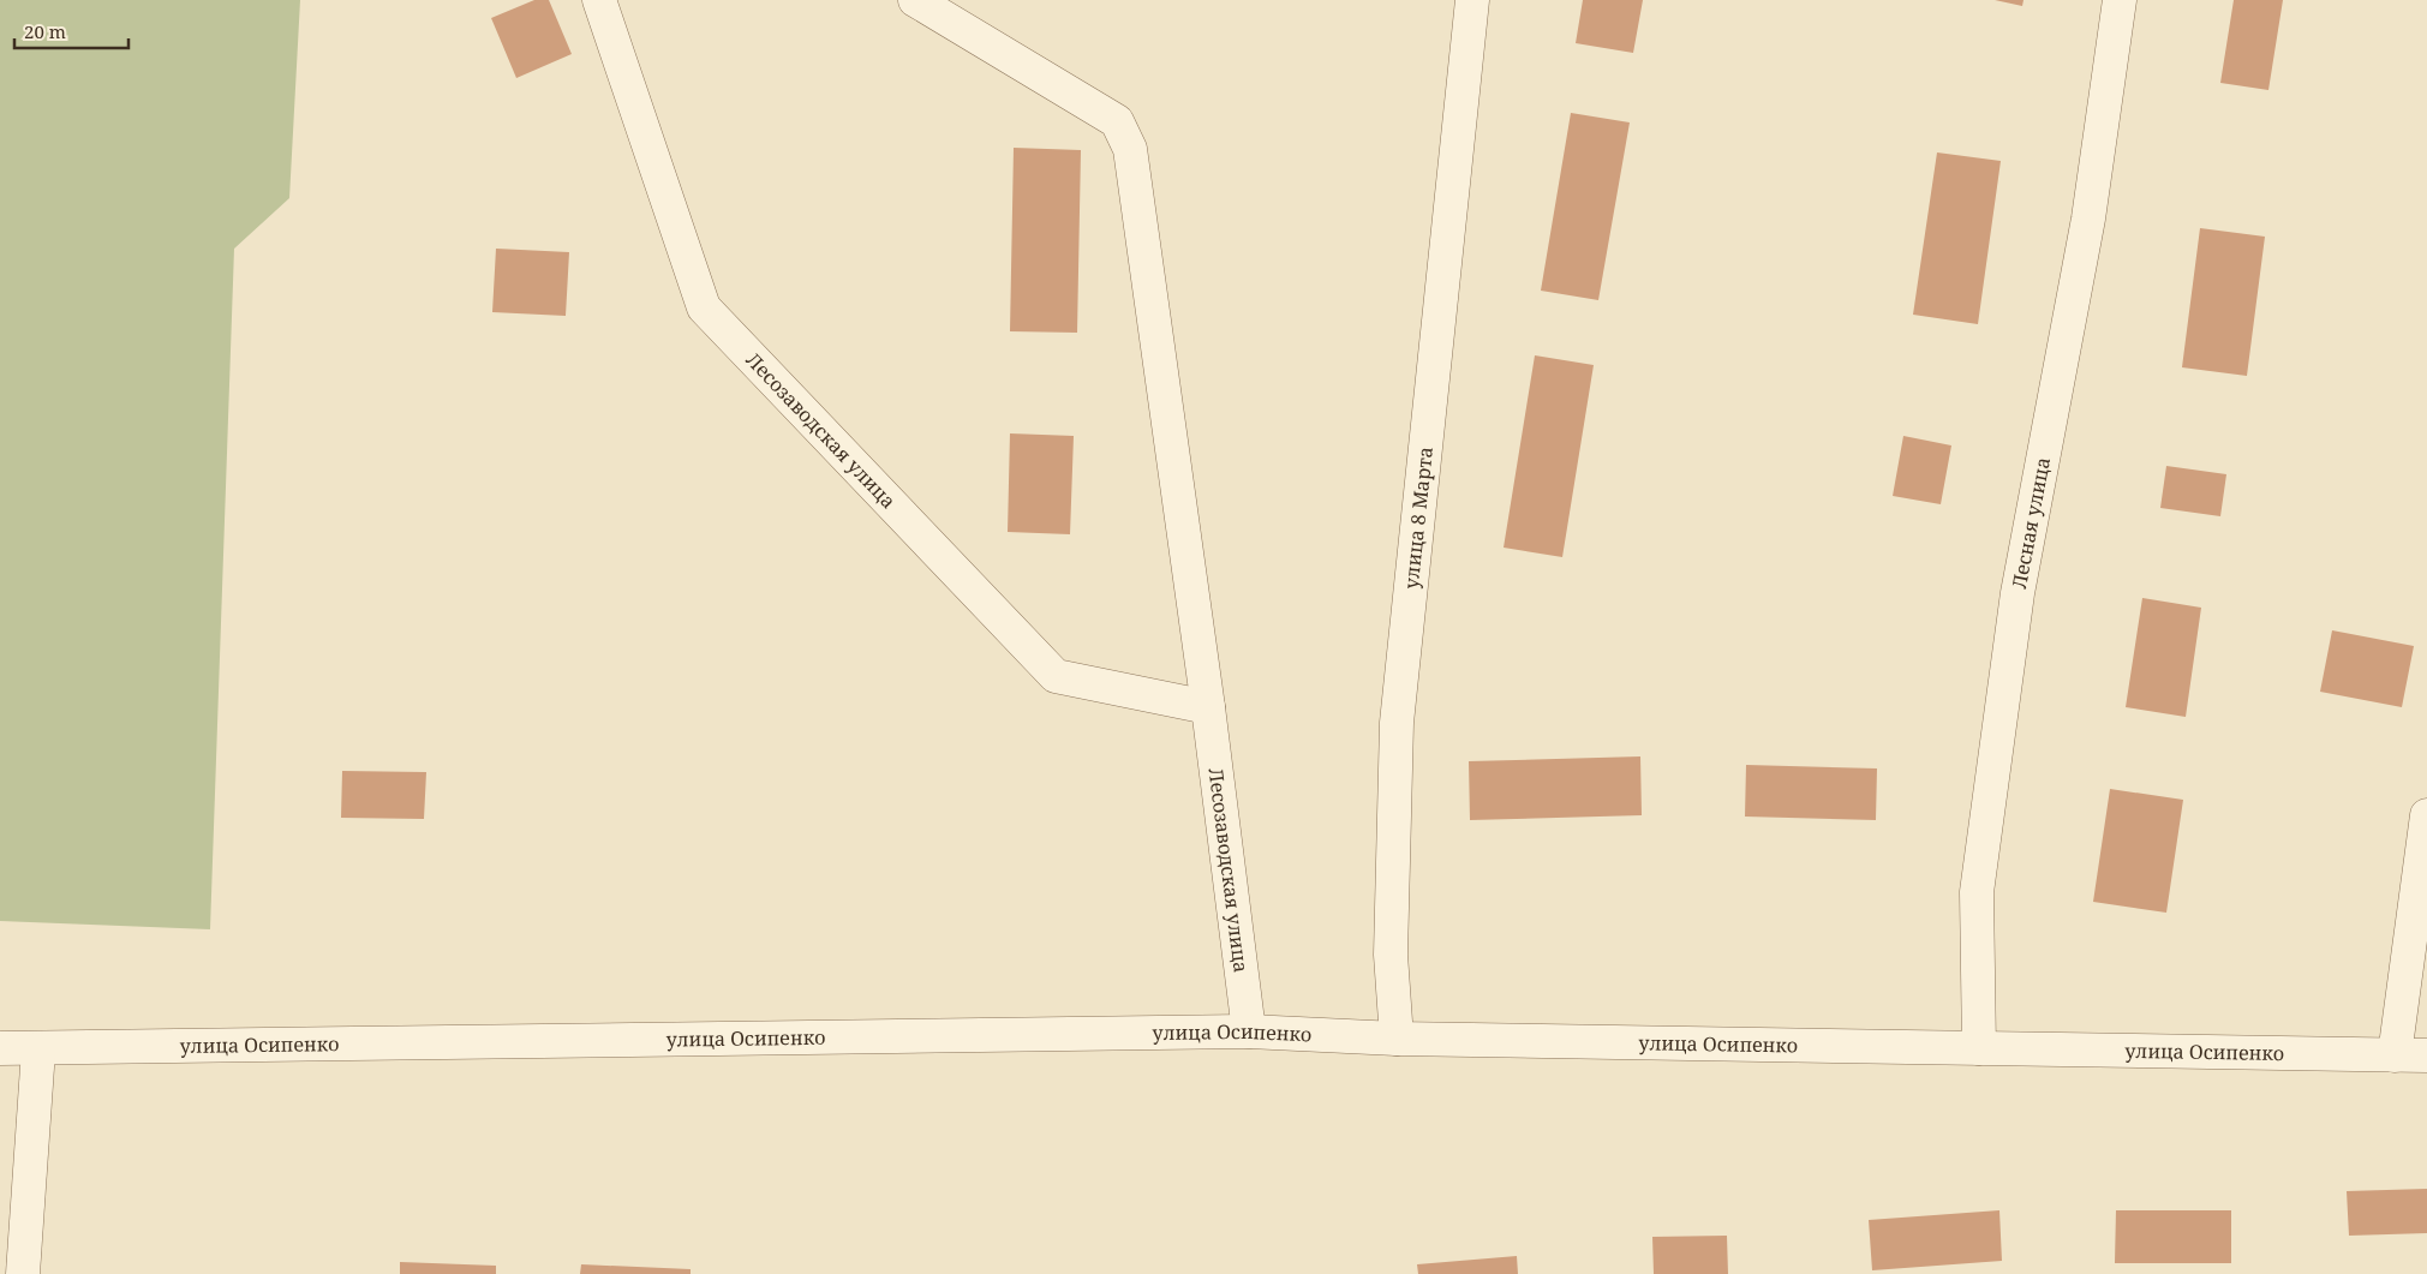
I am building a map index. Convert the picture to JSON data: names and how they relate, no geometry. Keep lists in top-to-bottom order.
{
  "streets": {
    "street": [
      "Лесозаводская улица",
      "улица 8 Марта",
      "Лесная улица",
      "улица Осипенко"
    ]
  },
  "crossings": [
    ["Лесозаводская улица", "улица Осипенко"],
    ["улица 8 Марта", "улица Осипенко"],
    ["Лесная улица", "улица Осипенко"]
  ],
  "scale_bar": "20 m"
}
